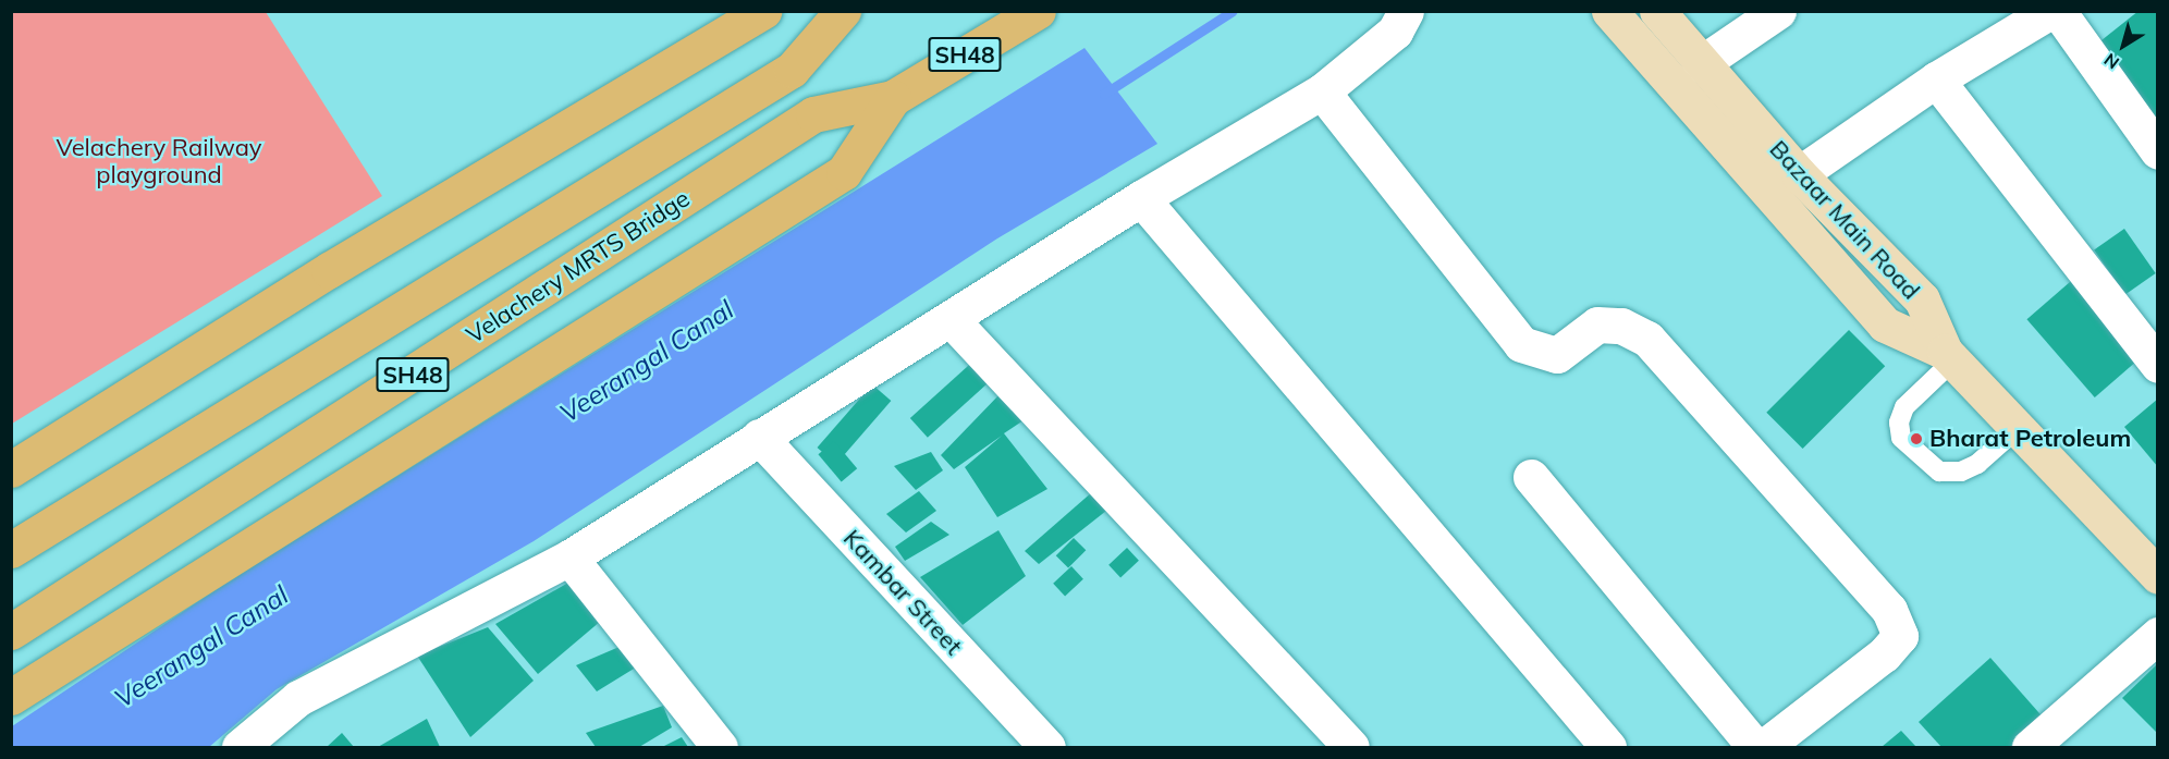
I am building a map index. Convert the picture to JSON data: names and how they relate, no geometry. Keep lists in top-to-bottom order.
{
  "streets": {
    "main road": ["SH48", "Bazaar Main Road", "Velachery MRTS Bridge"],
    "street": ["Kambar Street"]
  },
  "crossings": [
    ["SH48", "Velachery MRTS Bridge"]
  ],
  "water": ["Veerangal Canal"],
  "parks": ["Velachery Railway playground"],
  "places": ["Bharat Petroleum"],
  "north": "bottom left"
}
